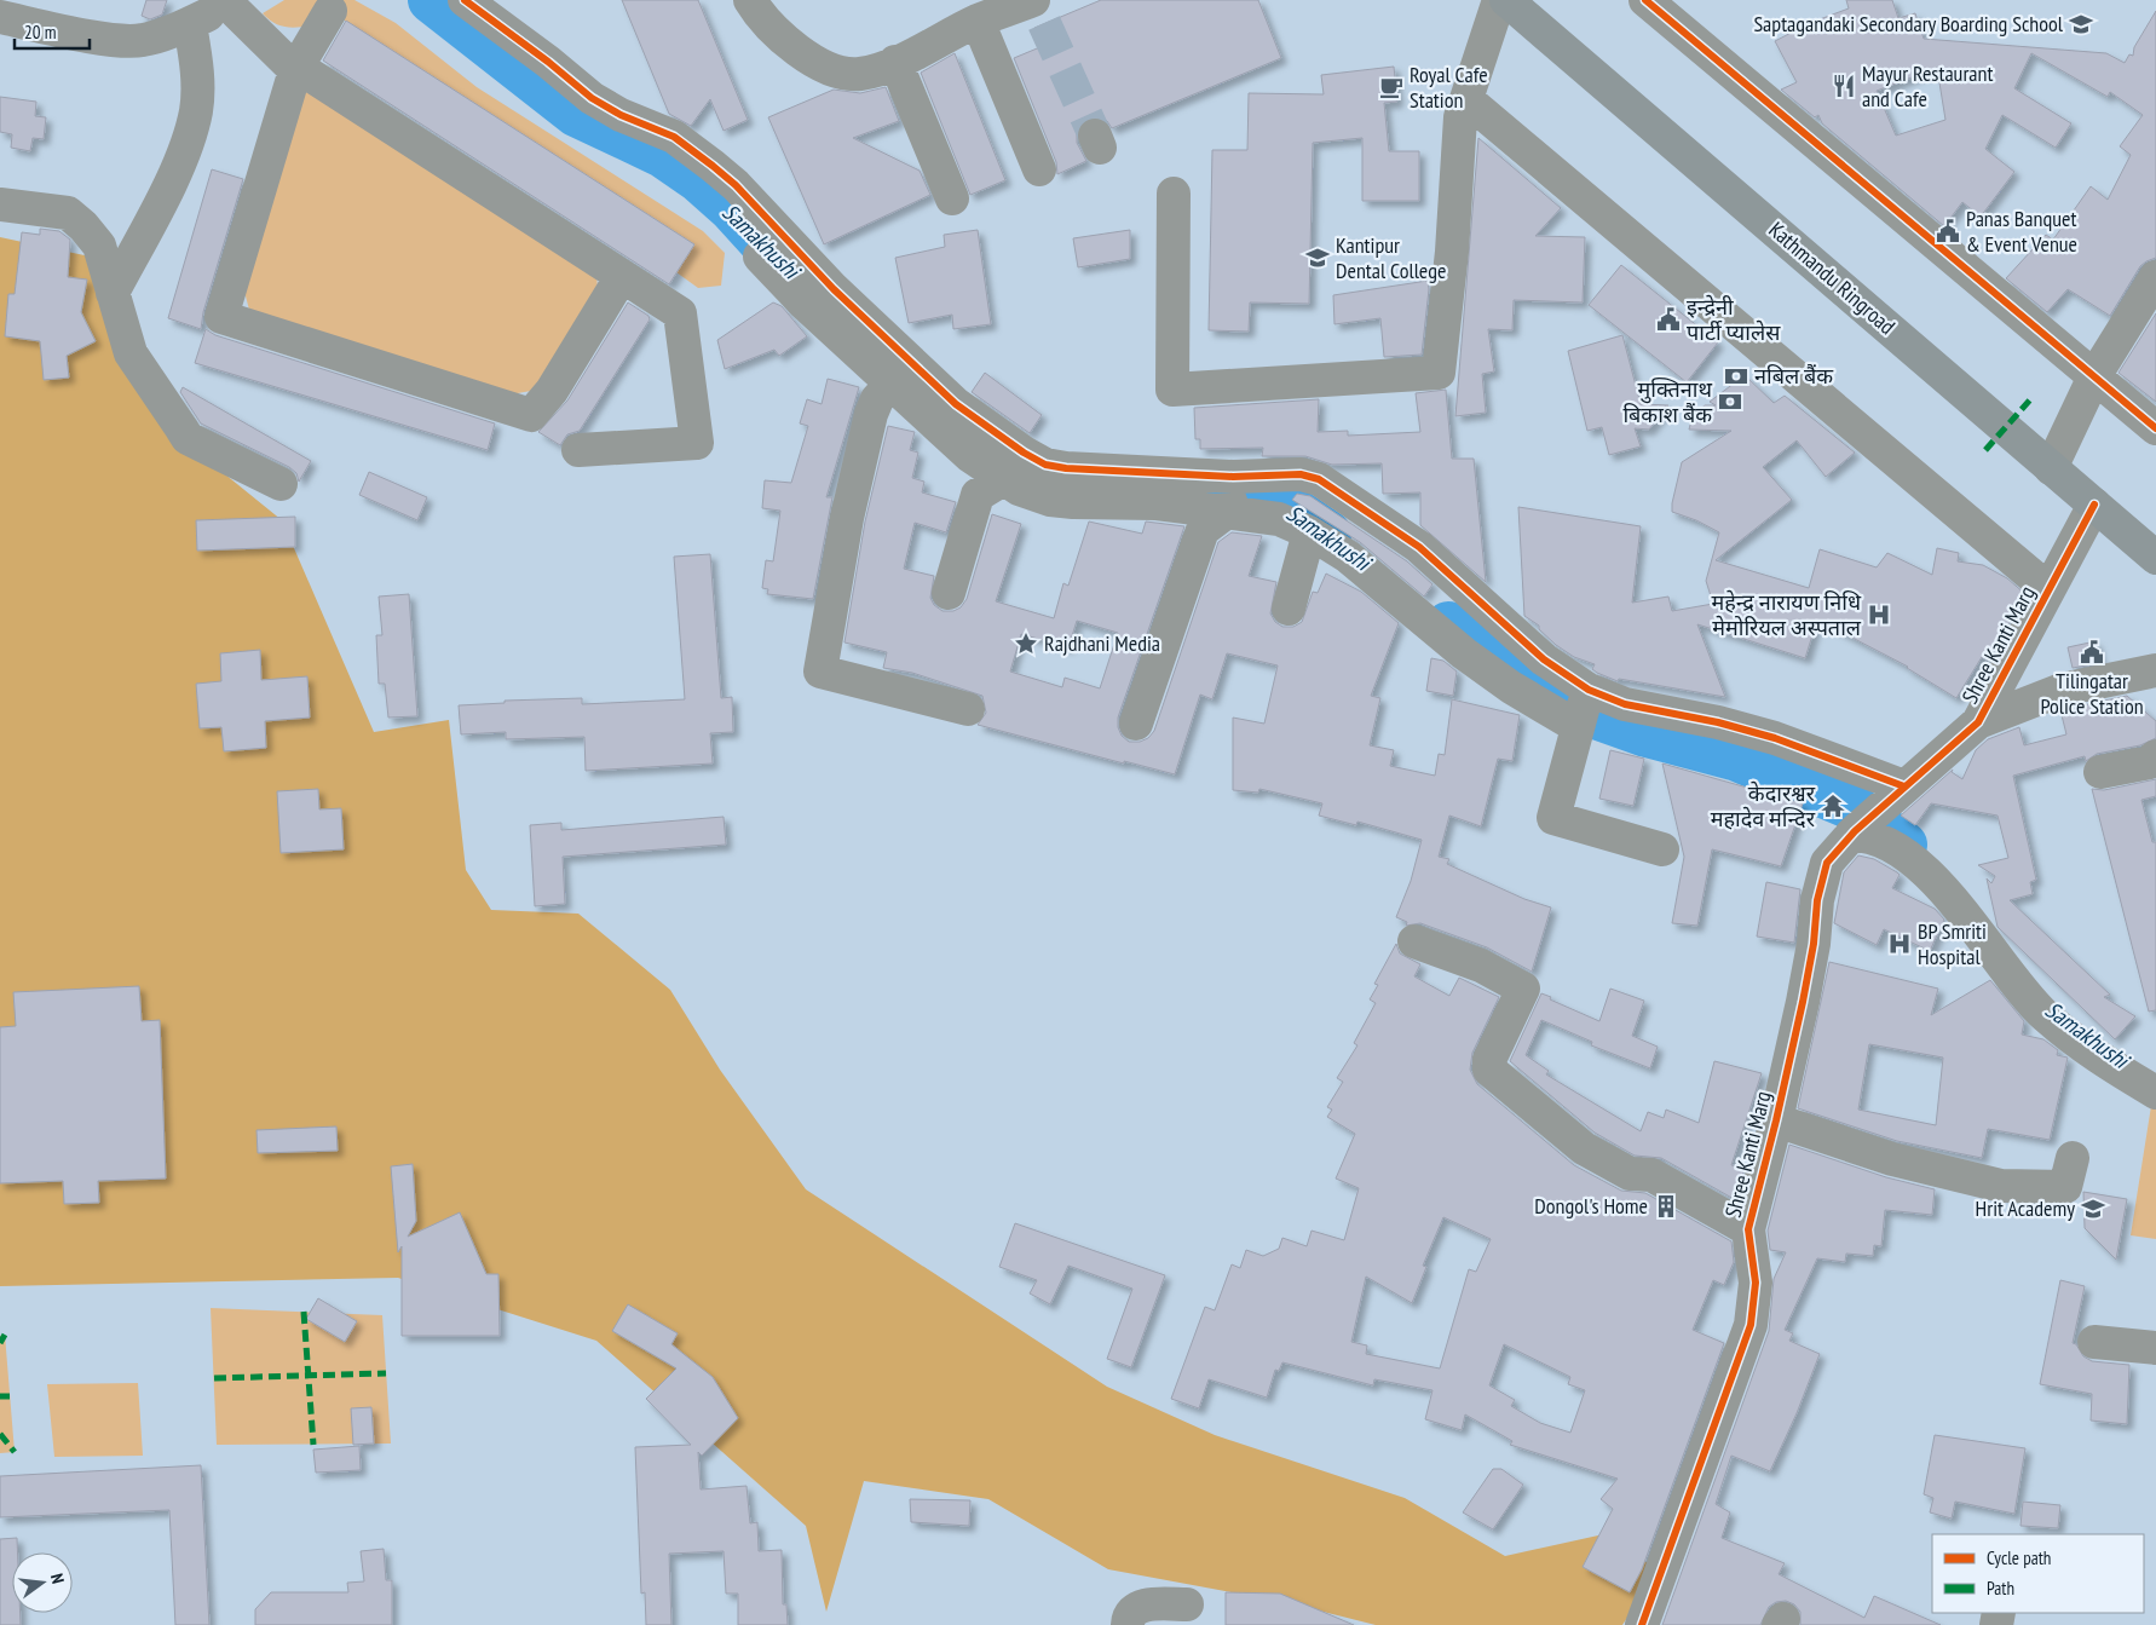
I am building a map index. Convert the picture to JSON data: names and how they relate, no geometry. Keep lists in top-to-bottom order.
{
  "streets": {
    "highway": ["Kathmandu Ringroad"],
    "street": ["Shree Kanti Marg"]
  },
  "crossings": [
    ["Kathmandu Ringroad", "Shree Kanti Marg"]
  ],
  "water": ["Samakhushi"],
  "places": {
    "school or university": ["Saptagandaki Secondary Boarding School", "Kantipur Dental College", "Hrit Academy"],
    "restaurant": ["Mayur Restaurant and Cafe"],
    "cafe": ["Royal Cafe Station"],
    "public building": ["Panas Banquet & Event Venue", "इन्द्रेनी पार्टी प्यालेस", "Tilingatar Police Station"],
    "bank": ["नबिल बैंक", "मुक्तिनाथ बिकाश बैंक"],
    "hospital": ["महेन्द्र नारायण निधि मेमोरियल अस्पताल", "BP Smriti Hospital"],
    "place": ["Rajdhani Media"],
    "temple": ["केदारश्वर महादेव मन्दिर"],
    "building": ["Dongol's Home"]
  },
  "legend": ["Cycle path", "Path"],
  "scale_bar": "20 m",
  "north": "right"
}
